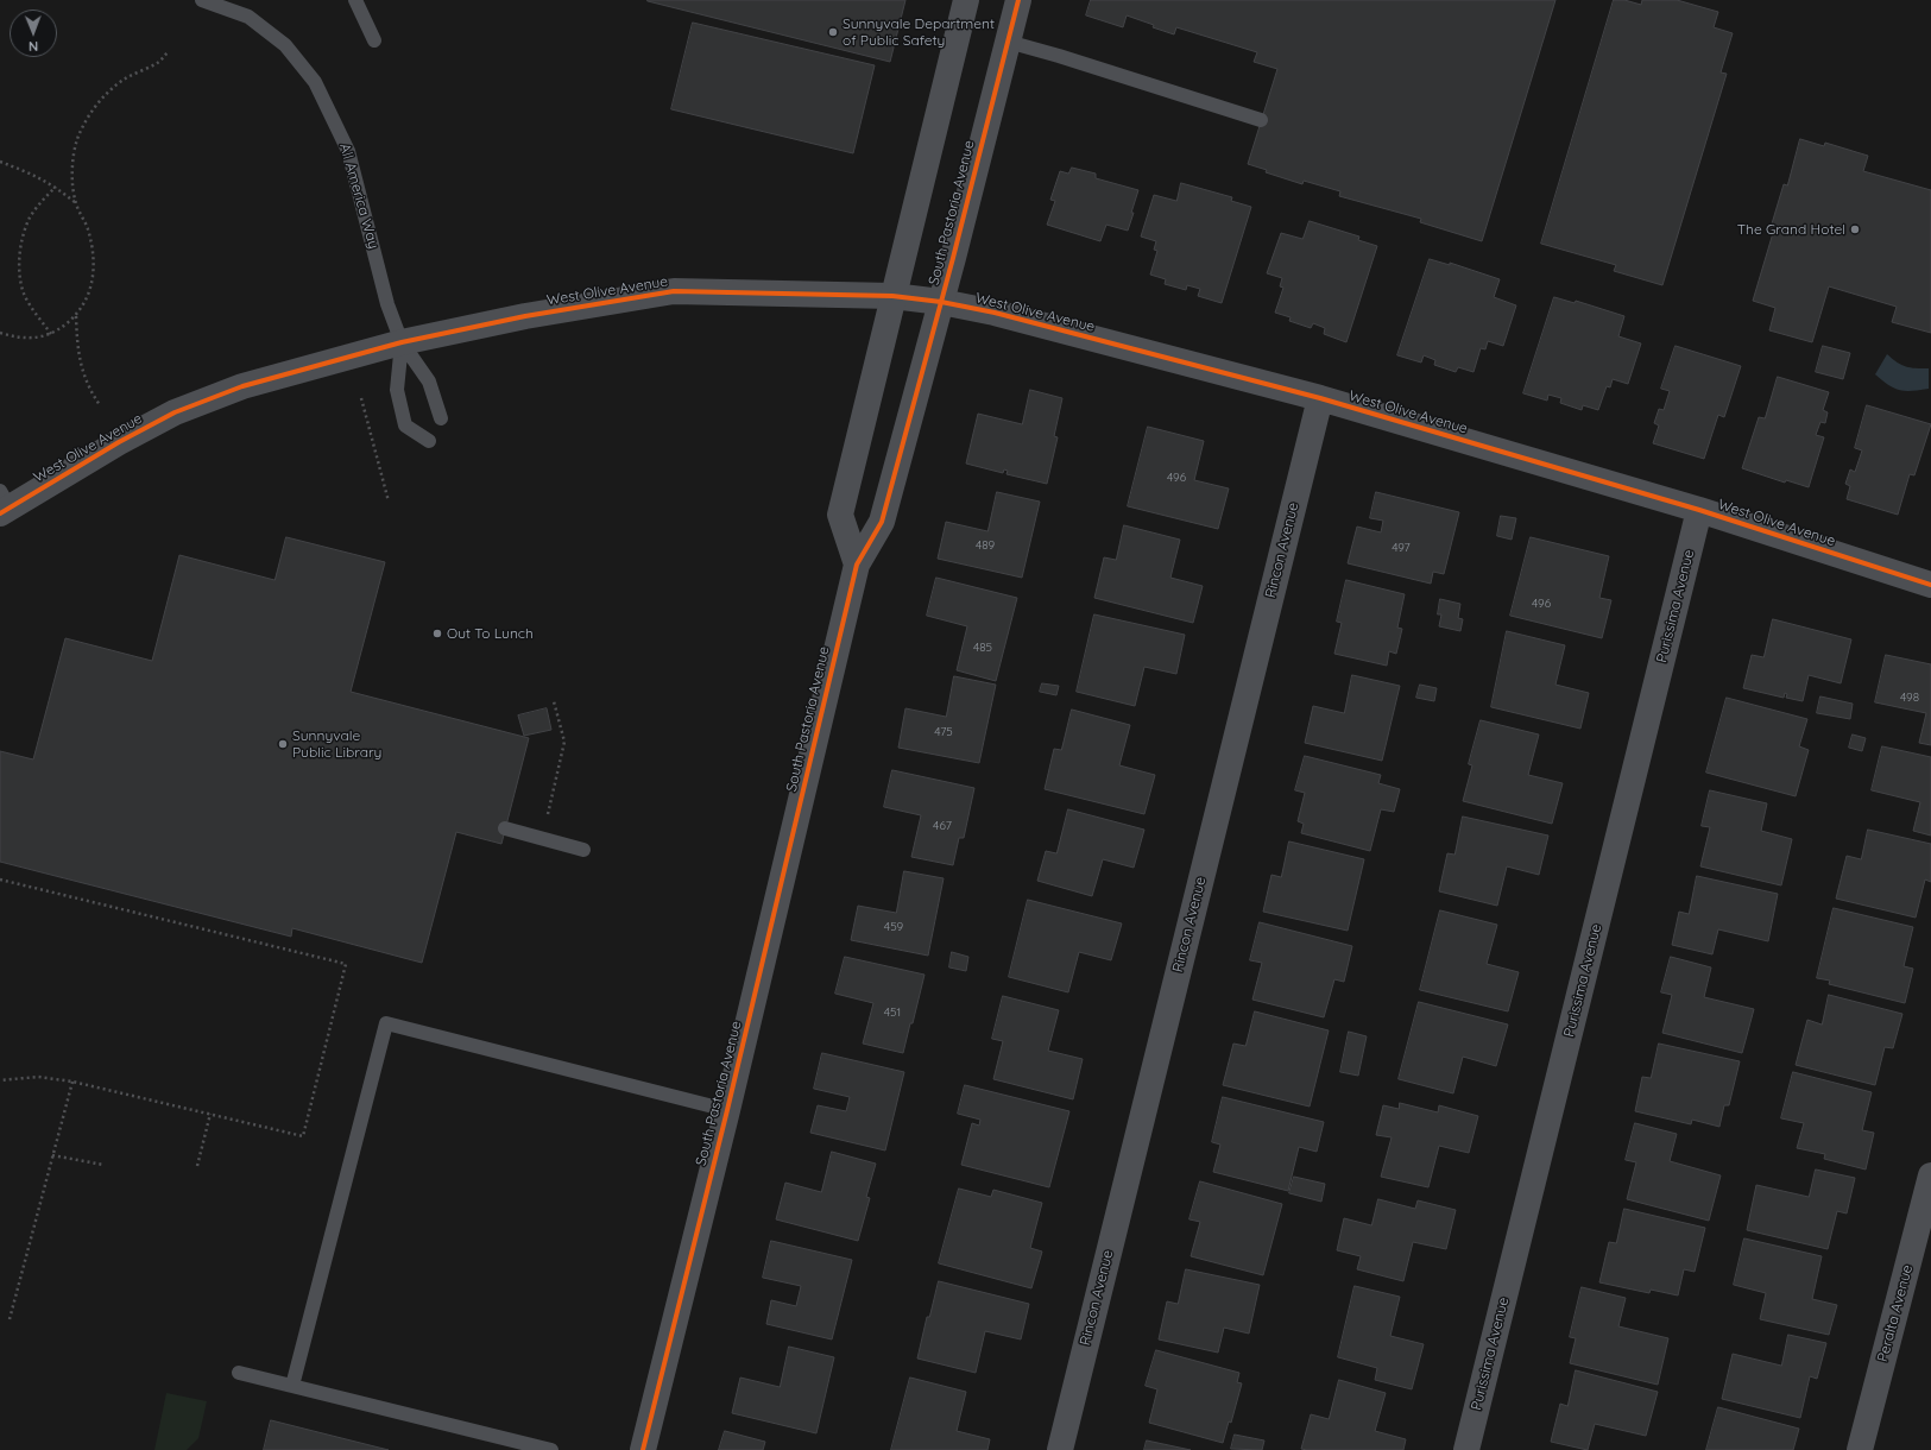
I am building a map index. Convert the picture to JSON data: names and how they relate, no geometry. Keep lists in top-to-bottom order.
{
  "streets": {
    "street": [
      "South Pastoria Avenue",
      "West Olive Avenue",
      "Rincon Avenue",
      "Purissima Avenue",
      "Peralta Avenue"
    ],
    "lane": ["All America Way"]
  },
  "crossings": [
    ["All America Way", "West Olive Avenue"],
    ["South Pastoria Avenue", "West Olive Avenue"],
    ["West Olive Avenue", "Rincon Avenue"],
    ["West Olive Avenue", "Purissima Avenue"]
  ],
  "places": [
    "Sunnyvale Department of Public Safety",
    "The Grand Hotel",
    "Out To Lunch",
    "Sunnyvale Public Library"
  ],
  "house_numbers": [
    "496",
    "489",
    "497",
    "496",
    "485",
    "498",
    "475",
    "467",
    "459",
    "451"
  ],
  "north": "bottom"
}
